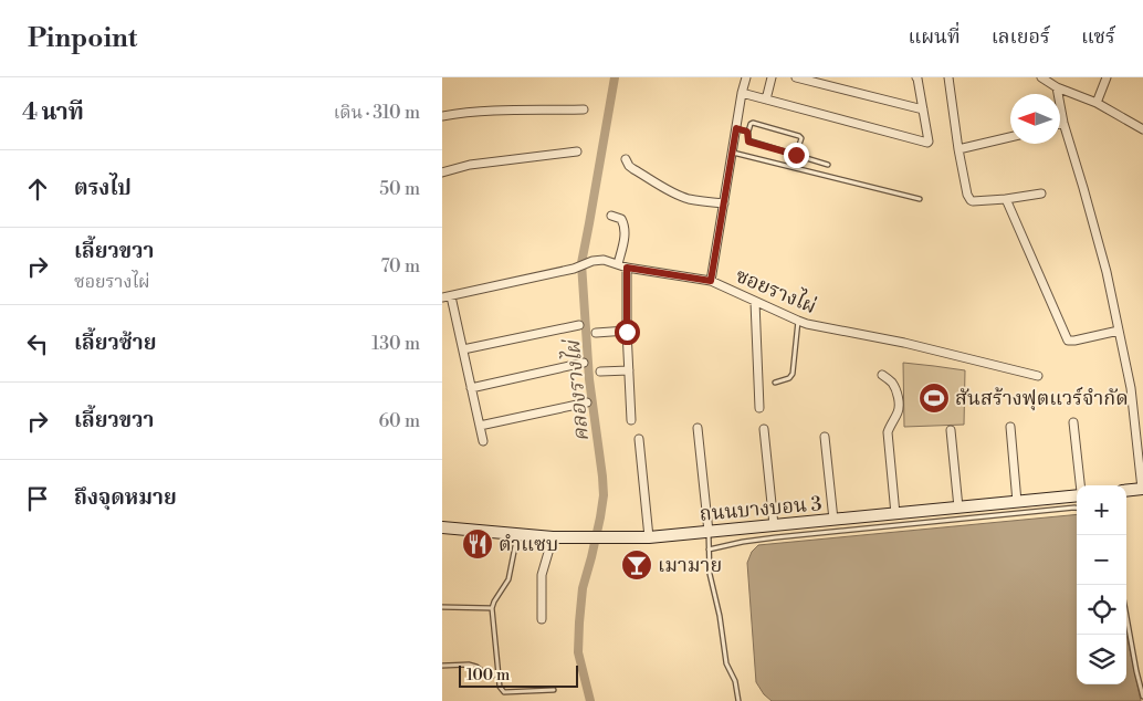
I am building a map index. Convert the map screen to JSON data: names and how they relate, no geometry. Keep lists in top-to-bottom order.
{
  "streets": {
    "main road": ["ถนนบางบอน 3"],
    "street": ["ซอยรางไผ่"]
  },
  "water": ["คลองรางไผ่"],
  "places": {
    "sports": ["สันสร้างฟุตแวร์จำกัด"],
    "restaurant": ["ตำแซบ"],
    "bar": ["เมามาย"]
  },
  "scale_bar": "100 m",
  "north": "left",
  "page": {
    "header": "Pinpoint",
    "nav": ["แผนที่", "เลเยอร์", "แชร์"],
    "heading": ["4 นาที", "เดิน · 310 m"],
    "list": [
      ["ตรงไป", "50 m"],
      ["เลี้ยวขวา", "ซอยรางไผ่", "70 m"],
      ["เลี้ยวซ้าย", "130 m"],
      ["เลี้ยวขวา", "60 m"],
      "ถึงจุดหมาย"
    ],
    "map_buttons": ["+", "−"],
    "scale": "100 m"
  }
}
